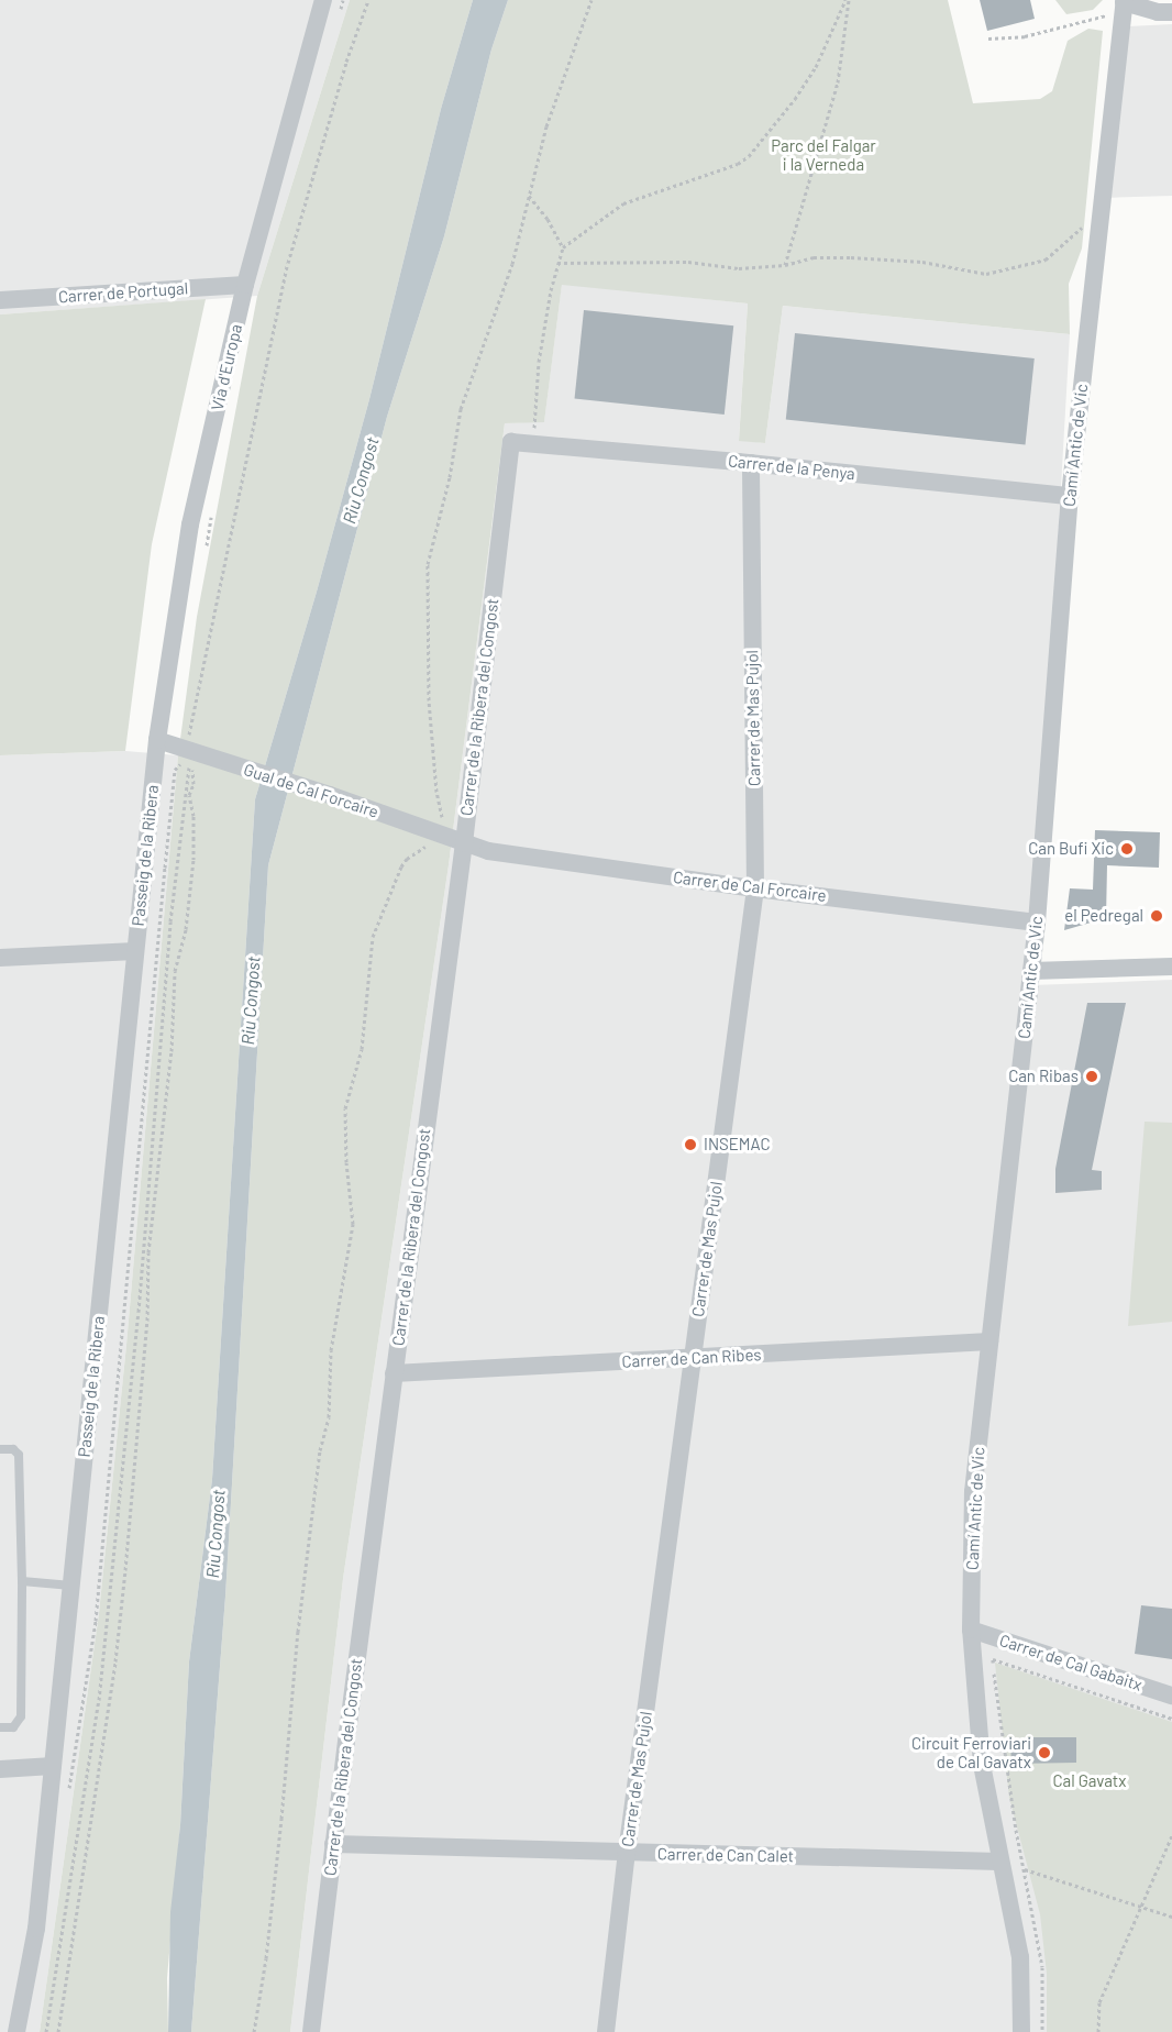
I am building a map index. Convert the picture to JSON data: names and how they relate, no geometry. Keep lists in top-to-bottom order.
{
  "streets": {
    "street": [
      "Carrer de Portugal",
      "Via d'Europa",
      "Camí Antic de Vic",
      "Carrer de la Penya",
      "Carrer de la Ribera del Congost",
      "Carrer de Mas Pujol",
      "Gual de Cal Forcaire",
      "Passeig de la Ribera",
      "Carrer de Cal Forcaire",
      "Carrer de Can Ribes",
      "Carrer de Cal Gabaitx",
      "Carrer de Can Calet"
    ]
  },
  "crossings": [
    ["Carrer de Portugal", "Via d'Europa"],
    ["Via d'Europa", "Gual de Cal Forcaire"],
    ["Via d'Europa", "Passeig de la Ribera"],
    ["Camí Antic de Vic", "Carrer de la Penya"],
    ["Camí Antic de Vic", "Carrer de Cal Forcaire"],
    ["Camí Antic de Vic", "Carrer de Can Ribes"],
    ["Camí Antic de Vic", "Carrer de Cal Gabaitx"],
    ["Camí Antic de Vic", "Carrer de Can Calet"],
    ["Carrer de la Penya", "Carrer de la Ribera del Congost"],
    ["Carrer de la Penya", "Carrer de Mas Pujol"],
    ["Carrer de la Ribera del Congost", "Gual de Cal Forcaire"],
    ["Carrer de la Ribera del Congost", "Carrer de Cal Forcaire"],
    ["Carrer de la Ribera del Congost", "Carrer de Can Ribes"],
    ["Carrer de la Ribera del Congost", "Carrer de Can Calet"],
    ["Carrer de Mas Pujol", "Carrer de Cal Forcaire"],
    ["Carrer de Mas Pujol", "Carrer de Can Ribes"],
    ["Carrer de Mas Pujol", "Carrer de Can Calet"],
    ["Gual de Cal Forcaire", "Passeig de la Ribera"],
    ["Gual de Cal Forcaire", "Carrer de Cal Forcaire"]
  ],
  "water": ["Riu Congost"],
  "parks": ["Parc del Falgar i la Verneda", "Cal Gavatx"],
  "places": [
    "Can Bufi Xic",
    "el Pedregal",
    "Can Ribas",
    "INSEMAC",
    "Circuit Ferroviari de Cal Gavatx"
  ]
}
